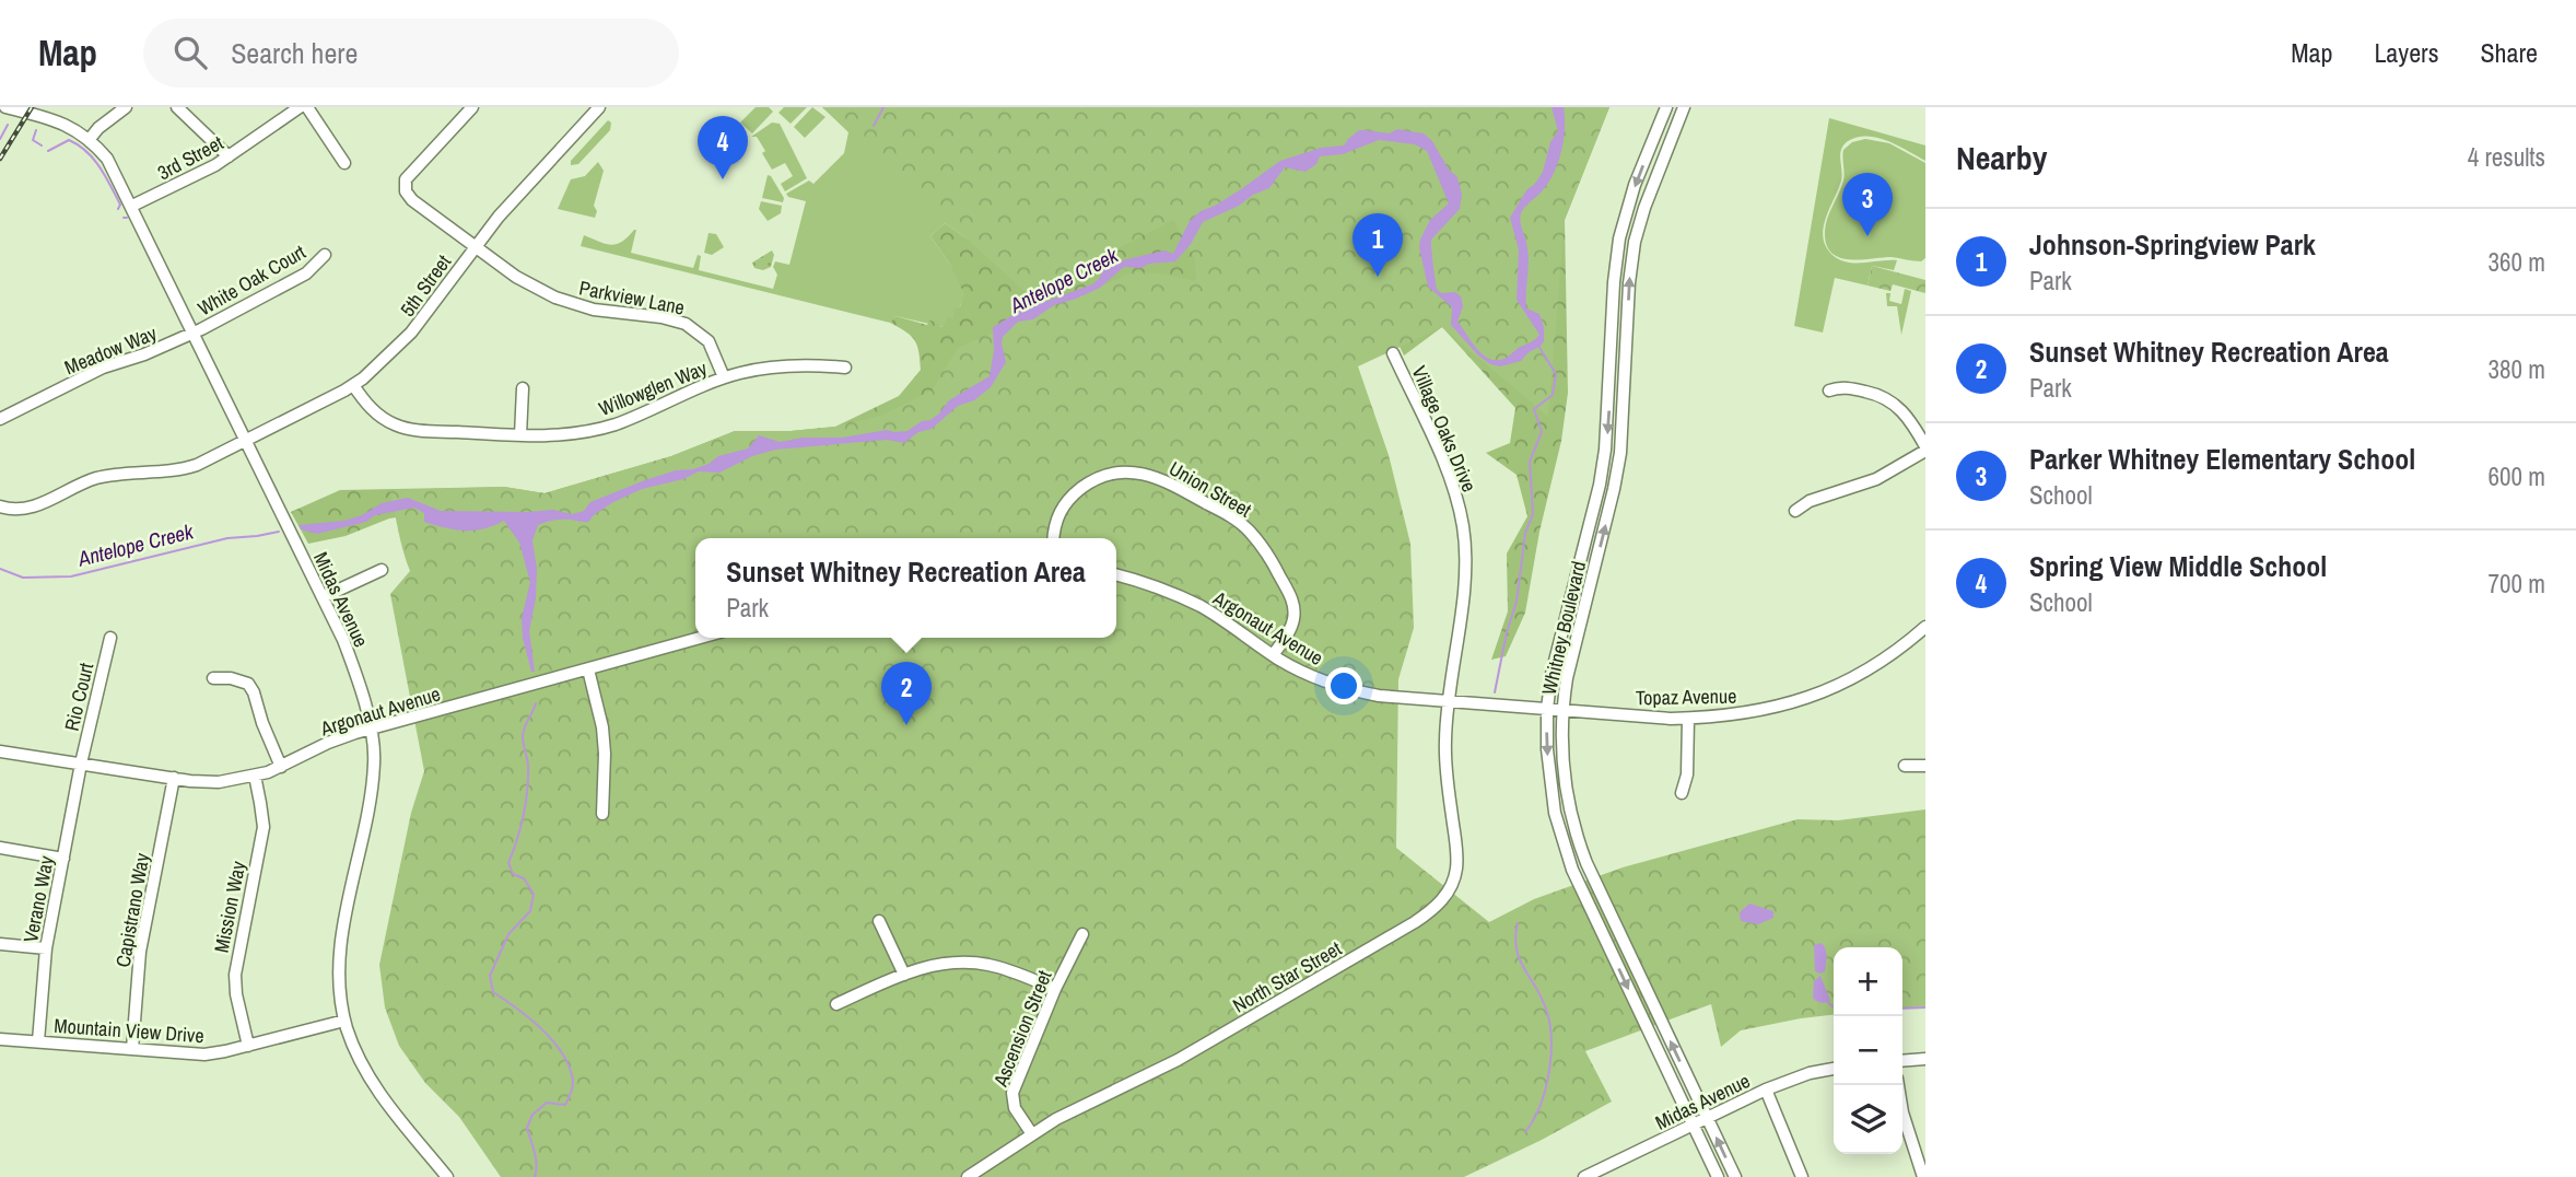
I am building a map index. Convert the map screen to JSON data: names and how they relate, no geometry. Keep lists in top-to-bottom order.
{
  "streets": {
    "street": [
      "3rd Street",
      "White Oak Court",
      "5th Street",
      "Parkview Lane",
      "Meadow Way",
      "Willowglen Way",
      "Village Oaks Drive",
      "Union Street",
      "Midas Avenue",
      "Argonaut Avenue",
      "Whitney Boulevard",
      "Rio Court",
      "Topaz Avenue",
      "Verano Way",
      "Mission Way",
      "Capistrano Way",
      "North Star Street",
      "Ascension Street",
      "Mountain View Drive"
    ]
  },
  "crossings": [
    ["3rd Street", "Midas Avenue"],
    ["White Oak Court", "Meadow Way"],
    ["White Oak Court", "Midas Avenue"],
    ["5th Street", "Parkview Lane"],
    ["5th Street", "Willowglen Way"],
    ["5th Street", "Midas Avenue"],
    ["Parkview Lane", "Willowglen Way"],
    ["Meadow Way", "Midas Avenue"],
    ["Village Oaks Drive", "Argonaut Avenue"],
    ["Village Oaks Drive", "North Star Street"],
    ["Union Street", "Argonaut Avenue"],
    ["Midas Avenue", "Argonaut Avenue"],
    ["Midas Avenue", "Whitney Boulevard"],
    ["Midas Avenue", "Mountain View Drive"],
    ["Argonaut Avenue", "Whitney Boulevard"],
    ["Argonaut Avenue", "Rio Court"],
    ["Argonaut Avenue", "Topaz Avenue"],
    ["Argonaut Avenue", "Verano Way"],
    ["Argonaut Avenue", "Mission Way"],
    ["Argonaut Avenue", "Capistrano Way"],
    ["Argonaut Avenue", "North Star Street"],
    ["Whitney Boulevard", "Topaz Avenue"],
    ["Rio Court", "Verano Way"],
    ["Verano Way", "Mountain View Drive"],
    ["Mission Way", "Mountain View Drive"],
    ["Capistrano Way", "Mountain View Drive"],
    ["North Star Street", "Ascension Street"]
  ],
  "water": ["Antelope Creek"],
  "page": {
    "header": "Map",
    "search": "Search here",
    "nav": ["Map", "Layers", "Share"],
    "heading": ["Nearby", "4 results"],
    "pins": [
      "4",
      "3",
      "1",
      "2"
    ],
    "list": [
      {
        "mark": "1",
        "name": "Johnson-Springview Park",
        "note": "Park",
        "value": "360 m"
      },
      {
        "mark": "2",
        "name": "Sunset Whitney Recreation Area",
        "note": "Park",
        "value": "380 m"
      },
      {
        "mark": "3",
        "name": "Parker Whitney Elementary School",
        "note": "School",
        "value": "600 m"
      },
      {
        "mark": "4",
        "name": "Spring View Middle School",
        "note": "School",
        "value": "700 m"
      }
    ],
    "popup": ["Sunset Whitney Recreation Area", "Park"],
    "map_buttons": ["+", "−"]
  }
}
